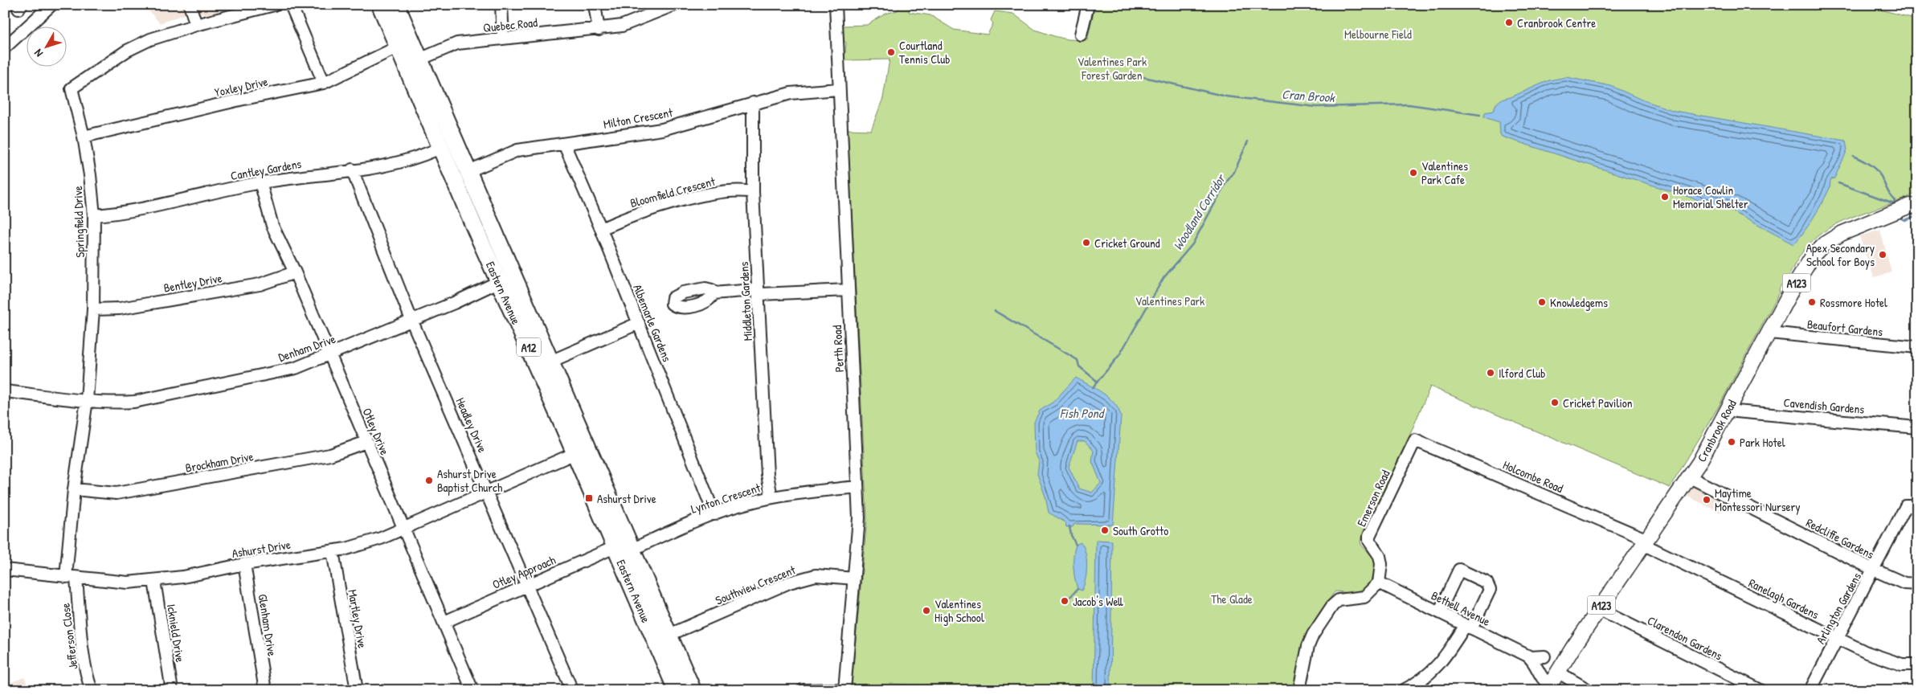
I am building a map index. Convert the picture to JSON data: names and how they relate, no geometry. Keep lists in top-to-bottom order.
{
  "streets": {
    "highway": ["Eastern Avenue", "A12"],
    "main road": ["A123", "Cranbrook Road"],
    "street": [
      "Quebec Road",
      "Yoxley Drive",
      "Milton Crescent",
      "Cantley Gardens",
      "Bloomfield Crescent",
      "Springfield Drive",
      "Bentley Drive",
      "Middleton Gardens",
      "Albemarle Gardens",
      "Beaufort Gardens",
      "Denham Drive",
      "Perth Road",
      "Cavendish Gardens",
      "Headley Drive",
      "Otley Drive",
      "Brockham Drive",
      "Holcombe Road",
      "Lynton Crescent",
      "Emerson Road",
      "Redcliffe Gardens",
      "Ashurst Drive",
      "Otley Approach",
      "Southview Crescent",
      "Ranelagh Gardens",
      "Bethell Avenue",
      "Arlington Gardens",
      "Martley Drive",
      "Glenham Drive",
      "Icknield Drive",
      "Jefferson Close",
      "Clarendon Gardens"
    ]
  },
  "crossings": [
    ["Quebec Road", "Eastern Avenue"],
    ["Yoxley Drive", "Springfield Drive"],
    ["Yoxley Drive", "Eastern Avenue"],
    ["Milton Crescent", "Eastern Avenue"],
    ["Milton Crescent", "Middleton Gardens"],
    ["Milton Crescent", "Albemarle Gardens"],
    ["Milton Crescent", "Perth Road"],
    ["Cantley Gardens", "Springfield Drive"],
    ["Cantley Gardens", "Eastern Avenue"],
    ["Cantley Gardens", "Headley Drive"],
    ["Cantley Gardens", "Otley Drive"],
    ["Bloomfield Crescent", "Middleton Gardens"],
    ["Bloomfield Crescent", "Albemarle Gardens"],
    ["Springfield Drive", "Bentley Drive"],
    ["Springfield Drive", "Denham Drive"],
    ["Springfield Drive", "Brockham Drive"],
    ["Springfield Drive", "Ashurst Drive"],
    ["Springfield Drive", "Jefferson Close"],
    ["Bentley Drive", "Otley Drive"],
    ["Eastern Avenue", "Denham Drive"],
    ["Eastern Avenue", "Lynton Crescent"],
    ["Eastern Avenue", "Ashurst Drive"],
    ["Eastern Avenue", "Otley Approach"],
    ["Eastern Avenue", "Southview Crescent"],
    ["Middleton Gardens", "Lynton Crescent"],
    ["Albemarle Gardens", "Lynton Crescent"],
    ["Beaufort Gardens", "Cranbrook Road"],
    ["Denham Drive", "Headley Drive"],
    ["Denham Drive", "Otley Drive"],
    ["Perth Road", "Lynton Crescent"],
    ["Perth Road", "Southview Crescent"],
    ["Cavendish Gardens", "Cranbrook Road"],
    ["Headley Drive", "Ashurst Drive"],
    ["Headley Drive", "Otley Approach"],
    ["Cranbrook Road", "Holcombe Road"],
    ["Cranbrook Road", "Redcliffe Gardens"],
    ["Cranbrook Road", "Ranelagh Gardens"],
    ["Cranbrook Road", "Clarendon Gardens"],
    ["Otley Drive", "Brockham Drive"],
    ["Otley Drive", "Ashurst Drive"],
    ["Otley Drive", "Otley Approach"],
    ["Holcombe Road", "Emerson Road"],
    ["Holcombe Road", "Ranelagh Gardens"],
    ["Emerson Road", "Bethell Avenue"],
    ["Redcliffe Gardens", "Arlington Gardens"],
    ["Ashurst Drive", "Martley Drive"],
    ["Ashurst Drive", "Glenham Drive"],
    ["Ashurst Drive", "Icknield Drive"],
    ["Ashurst Drive", "Jefferson Close"],
    ["Ranelagh Gardens", "Arlington Gardens"]
  ],
  "water": ["Cran Brook", "Woodland Corridor", "Fish Pond"],
  "parks": [
    "Melbourne Field",
    "Valentines Park Forest Garden",
    "Valentines Park",
    "The Glade"
  ],
  "places": {
    "other": [
      "Cranbrook Centre",
      "Courtland Tennis Club",
      "Valentines Park Cafe",
      "Horace Cowlin Memorial Shelter",
      "Cricket Ground",
      "Apex Secondary School for Boys",
      "Knowledgems",
      "Rossmore Hotel",
      "Ilford Club",
      "Cricket Pavilion",
      "Park Hotel",
      "Ashurst Drive Baptist Church",
      "Maytime Montessori Nursery",
      "South Grotto",
      "Jacob's Well",
      "Valentines High School"
    ],
    "transit": ["Ashurst Drive"]
  },
  "north": "bottom left"
}
